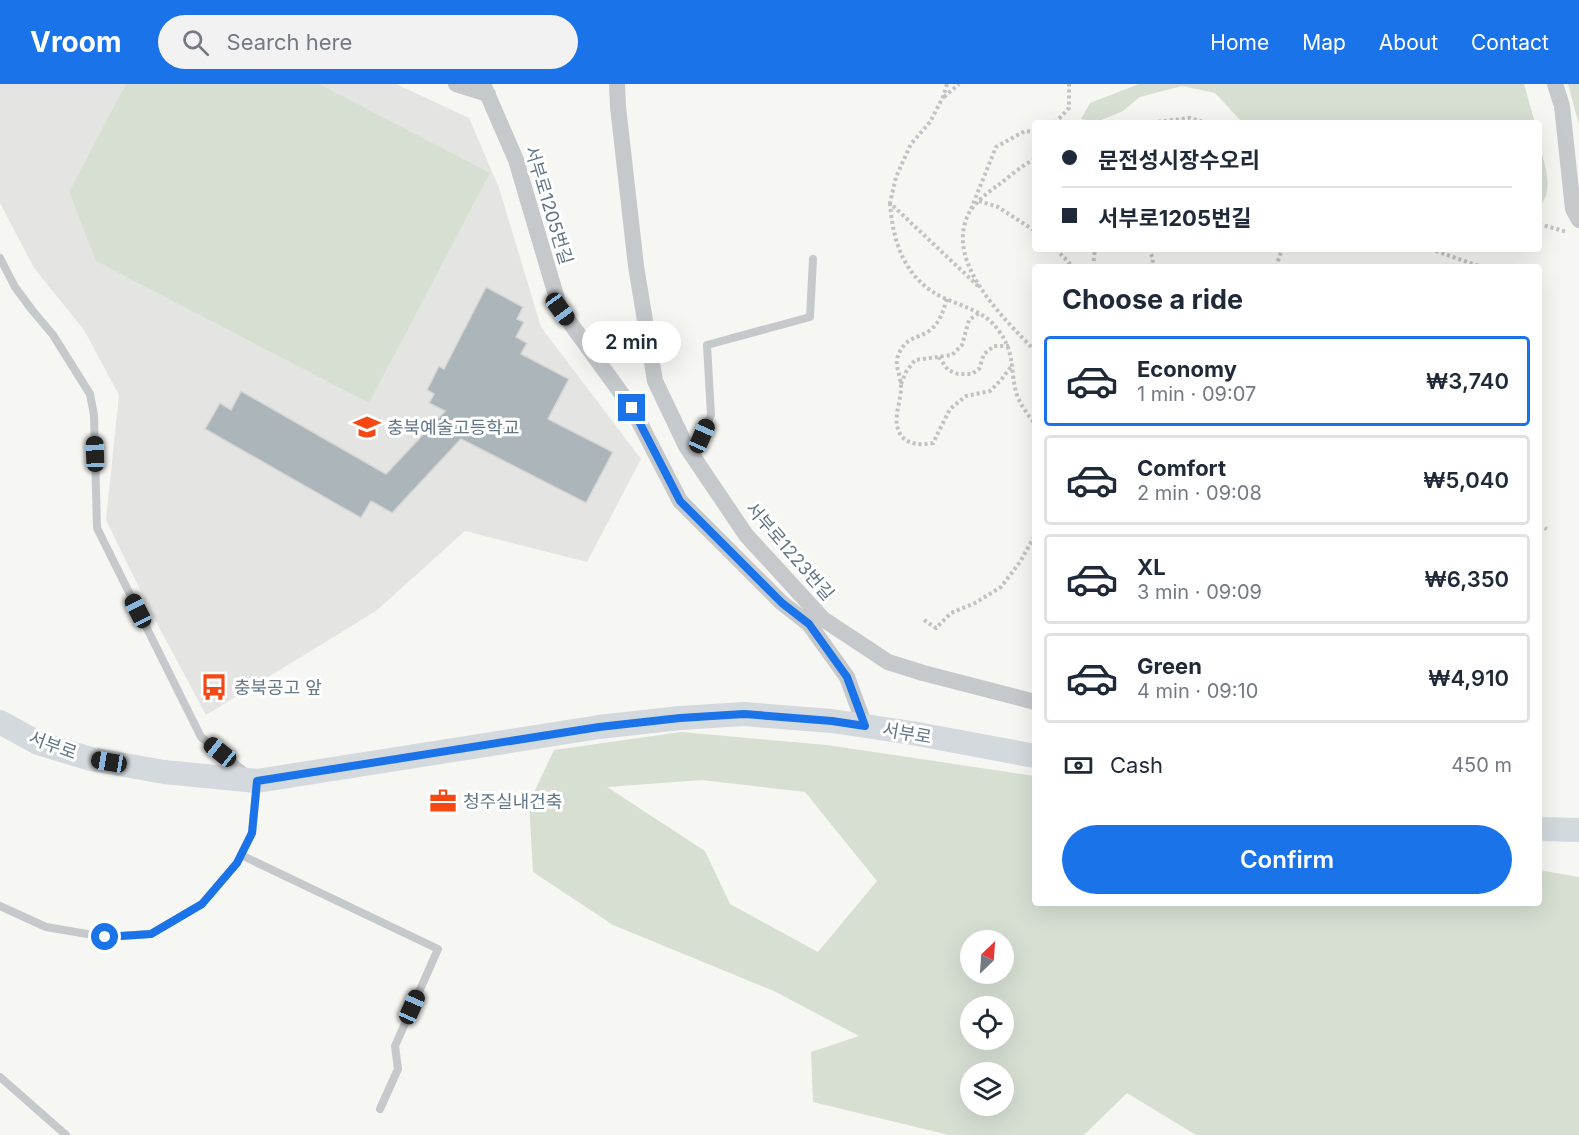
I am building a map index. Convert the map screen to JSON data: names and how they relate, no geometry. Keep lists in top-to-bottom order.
{
  "streets": {
    "main road": ["서부로"],
    "street": ["서부로1205번길", "서부로1223번길"]
  },
  "crossings": [
    ["서부로1205번길", "서부로"]
  ],
  "places": {
    "school or university": ["충북예술고등학교"],
    "bus stop": ["충북공고 앞"],
    "office": ["청주실내건축"]
  },
  "north": "top right",
  "page": {
    "header": "Vroom",
    "search": "Search here",
    "nav": [
      "Home",
      "Map",
      "About",
      "Contact"
    ],
    "banner": ["문전성시장수오리", "서부로1205번길"],
    "heading": "Choose a ride",
    "bubble": "2 min",
    "list": [
      {
        "name": "Economy",
        "note": "1 min · 09:07",
        "value": "₩3,740"
      },
      {
        "name": "Comfort",
        "note": "2 min · 09:08",
        "value": "₩5,040"
      },
      {
        "name": "XL",
        "note": "3 min · 09:09",
        "value": "₩6,350"
      },
      {
        "name": "Green",
        "note": "4 min · 09:10",
        "value": "₩4,910"
      }
    ],
    "pay": ["Cash", "450 m"],
    "buttons": "Confirm"
  }
}
